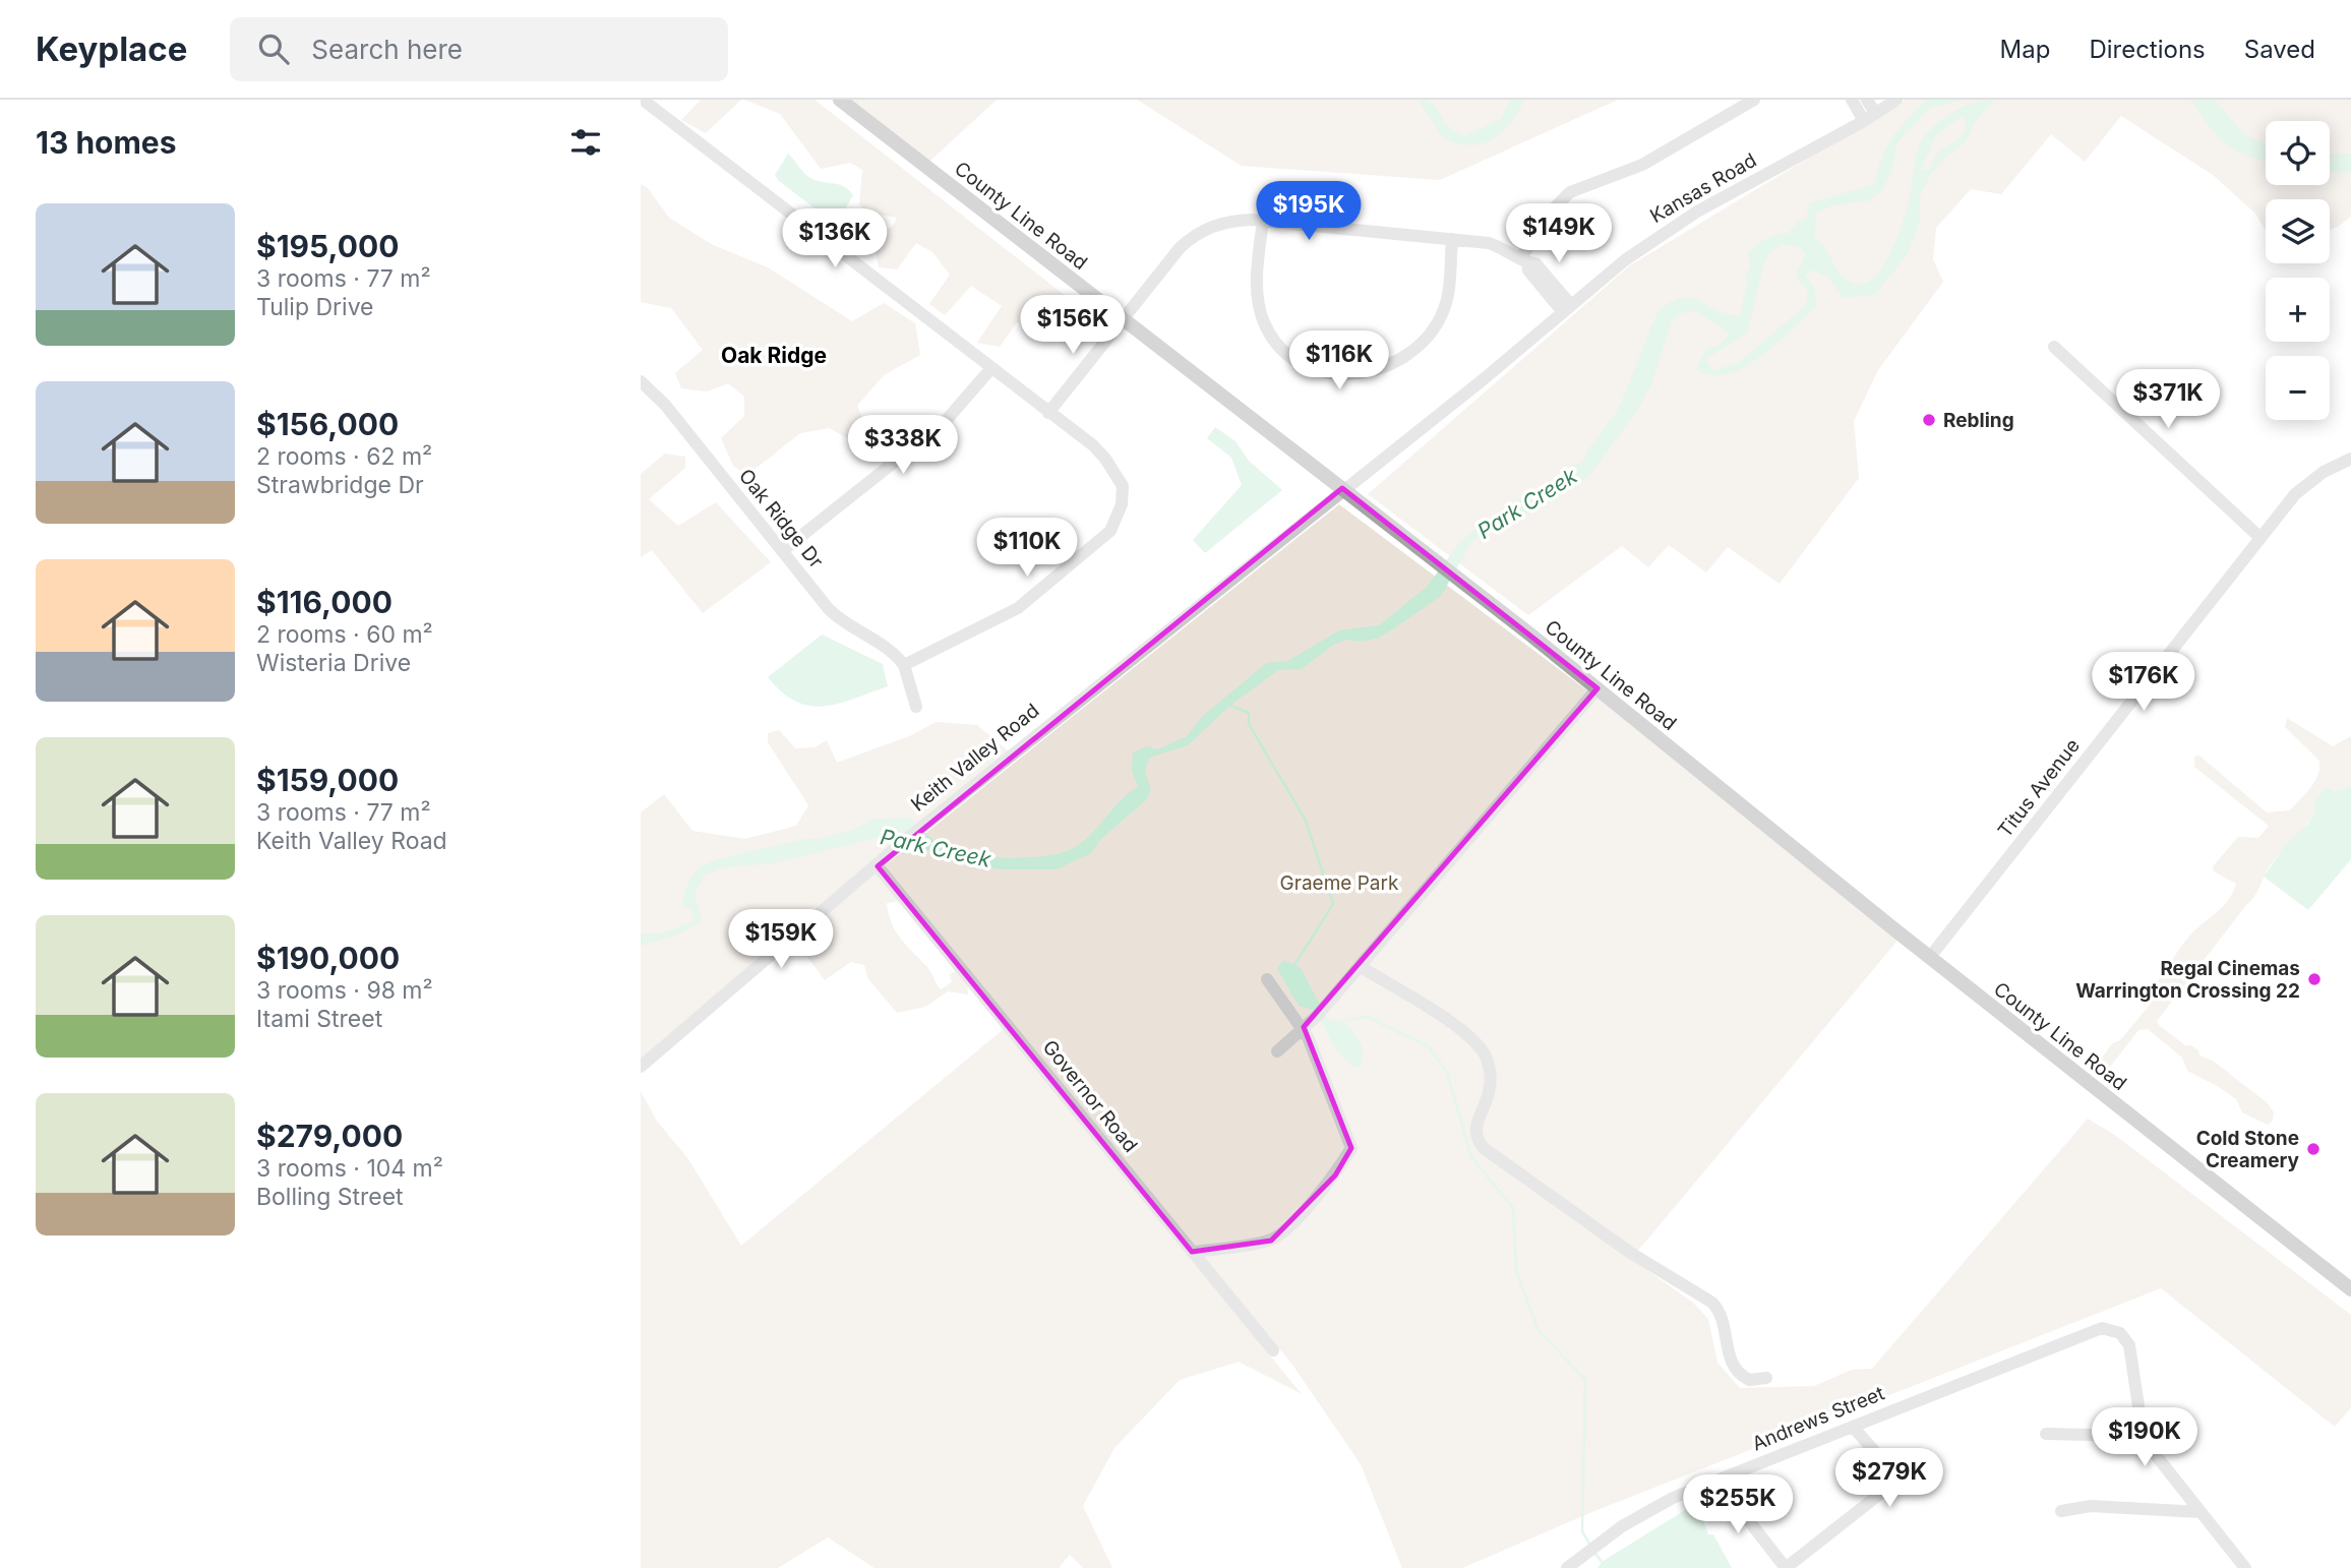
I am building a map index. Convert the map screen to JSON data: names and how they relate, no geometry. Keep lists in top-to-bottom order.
{
  "streets": {
    "main road": ["County Line Road"],
    "street": [
      "Kansas Road",
      "Oak Ridge Dr",
      "Keith Valley Road",
      "Titus Avenue",
      "Governor Road",
      "Andrews Street"
    ]
  },
  "crossings": [
    ["Kansas Road", "County Line Road"],
    ["Kansas Road", "Keith Valley Road"],
    ["County Line Road", "Keith Valley Road"],
    ["County Line Road", "Titus Avenue"],
    ["Keith Valley Road", "Governor Road"]
  ],
  "districts": ["Oak Ridge"],
  "water": ["Park Creek"],
  "parks": ["Graeme Park"],
  "places": ["Rebling", "Regal Cinemas Warrington Crossing 22", "Cold Stone Creamery"],
  "page": {
    "header": "Keyplace",
    "search": "Search here",
    "nav": ["Map", "Directions", "Saved"],
    "heading": "13 homes",
    "map_buttons": ["+", "−"],
    "price": [
      "$195K",
      "$149K",
      "$136K",
      "$156K",
      "$116K",
      "$371K",
      "$338K",
      "$110K",
      "$176K",
      "$159K",
      "$190K",
      "$279K",
      "$255K"
    ],
    "list": [
      {
        "name": "$195,000",
        "note": "3 rooms · 77 m² · Tulip Drive"
      },
      {
        "name": "$156,000",
        "note": "2 rooms · 62 m² · Strawbridge Dr"
      },
      {
        "name": "$116,000",
        "note": "2 rooms · 60 m² · Wisteria Drive"
      },
      {
        "name": "$159,000",
        "note": "3 rooms · 77 m² · Keith Valley Road"
      },
      {
        "name": "$190,000",
        "note": "3 rooms · 98 m² · Itami Street"
      },
      {
        "name": "$279,000",
        "note": "3 rooms · 104 m² · Bolling Street"
      }
    ]
  }
}
